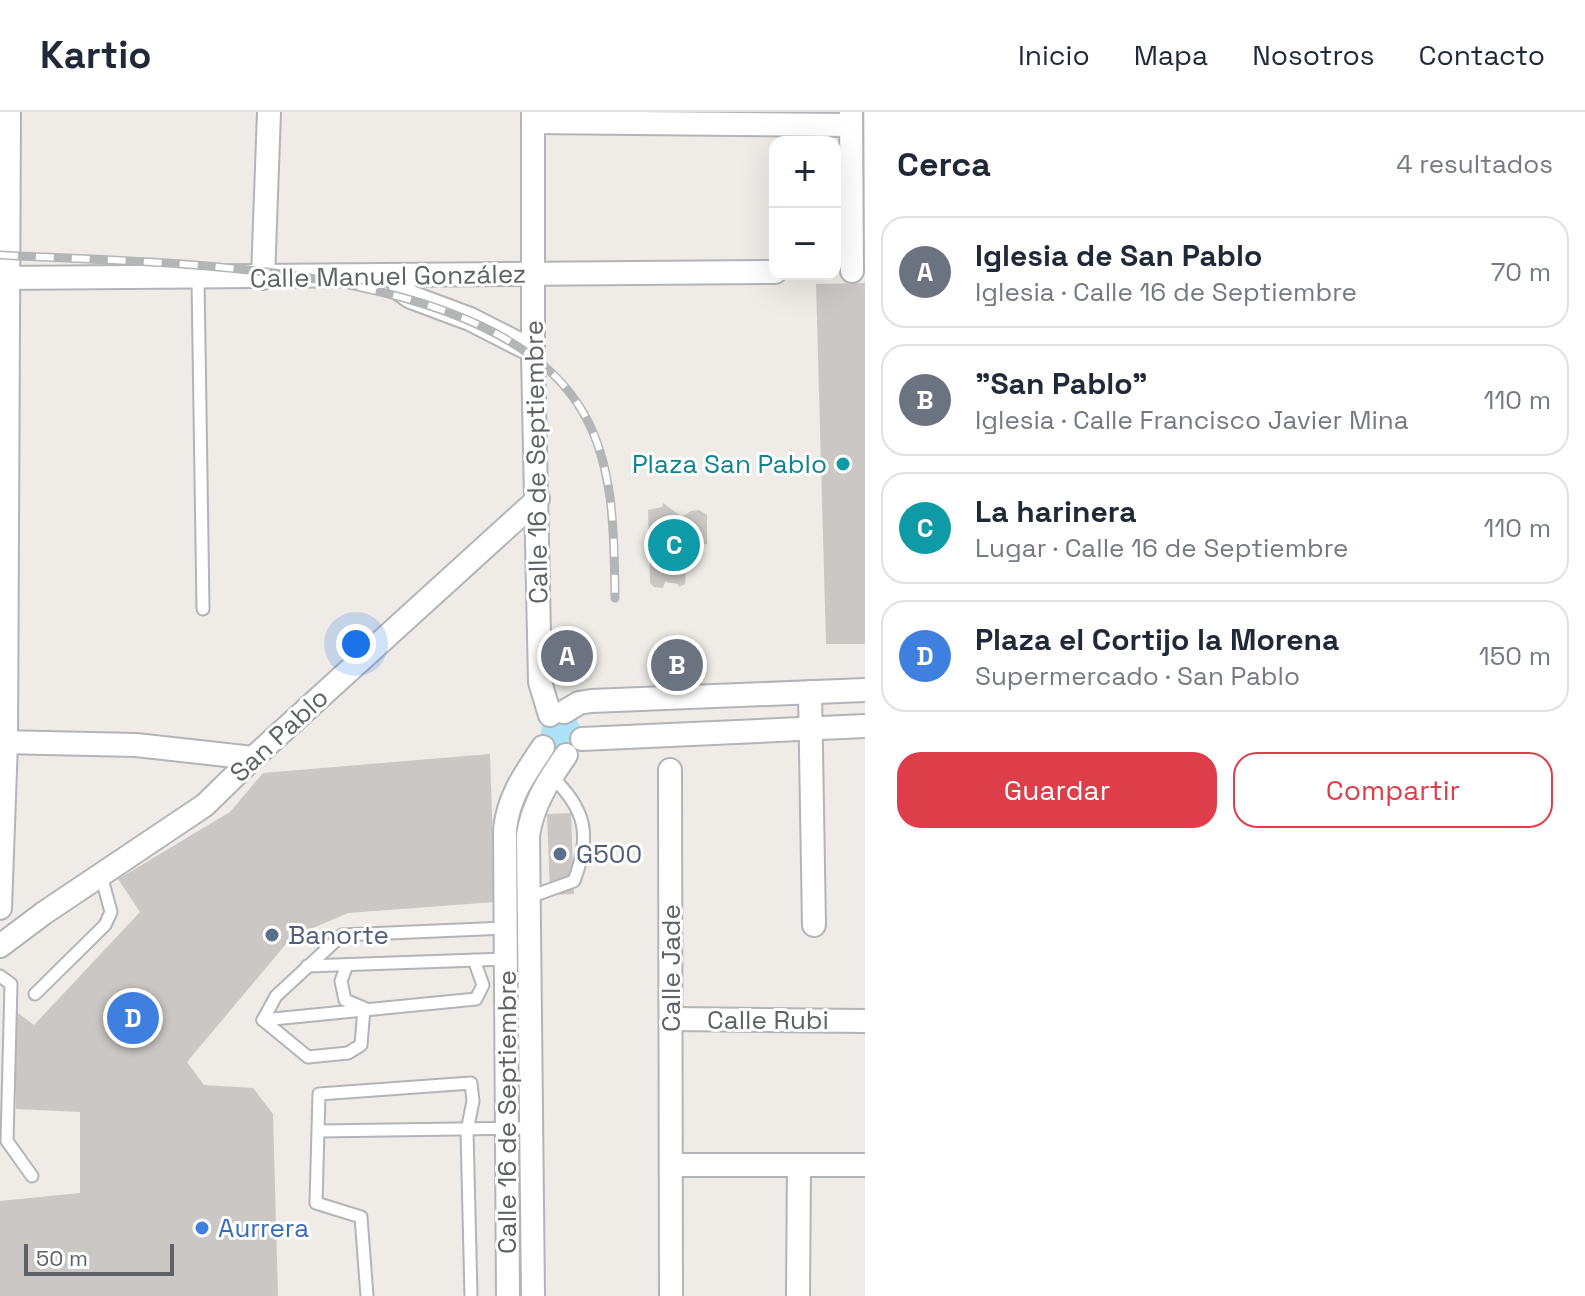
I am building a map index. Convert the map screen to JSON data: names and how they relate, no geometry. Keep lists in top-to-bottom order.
{
  "streets": {
    "street": [
      "Calle Manuel González",
      "Calle 16 de Septiembre",
      "San Pablo",
      "Calle Jade",
      "Calle Rubi"
    ]
  },
  "crossings": [
    ["Calle Manuel González", "Calle 16 de Septiembre"],
    ["Calle 16 de Septiembre", "San Pablo"],
    ["Calle Jade", "Calle Rubi"]
  ],
  "places": [
    "Plaza San Pablo",
    "G500",
    "Banorte",
    "Aurrera"
  ],
  "scale_bar": "50 m",
  "page": {
    "header": "Kartio",
    "nav": [
      "Inicio",
      "Mapa",
      "Nosotros",
      "Contacto"
    ],
    "heading": ["Cerca", "4 resultados"],
    "map_buttons": ["+", "−"],
    "list": [
      {
        "mark": "A",
        "name": "Iglesia de San Pablo",
        "note": "Iglesia · Calle 16 de Septiembre",
        "value": "70 m"
      },
      {
        "mark": "B",
        "name": "\"San Pablo\"",
        "note": "Iglesia · Calle Francisco Javier Mina",
        "value": "110 m"
      },
      {
        "mark": "C",
        "name": "La harinera",
        "note": "Lugar · Calle 16 de Septiembre",
        "value": "110 m"
      },
      {
        "mark": "D",
        "name": "Plaza el Cortijo la Morena",
        "note": "Supermercado · San Pablo",
        "value": "150 m"
      }
    ],
    "pins": [
      "C",
      "A",
      "B",
      "D"
    ],
    "buttons": ["Guardar", "Compartir"],
    "scale": "50 m"
  }
}
